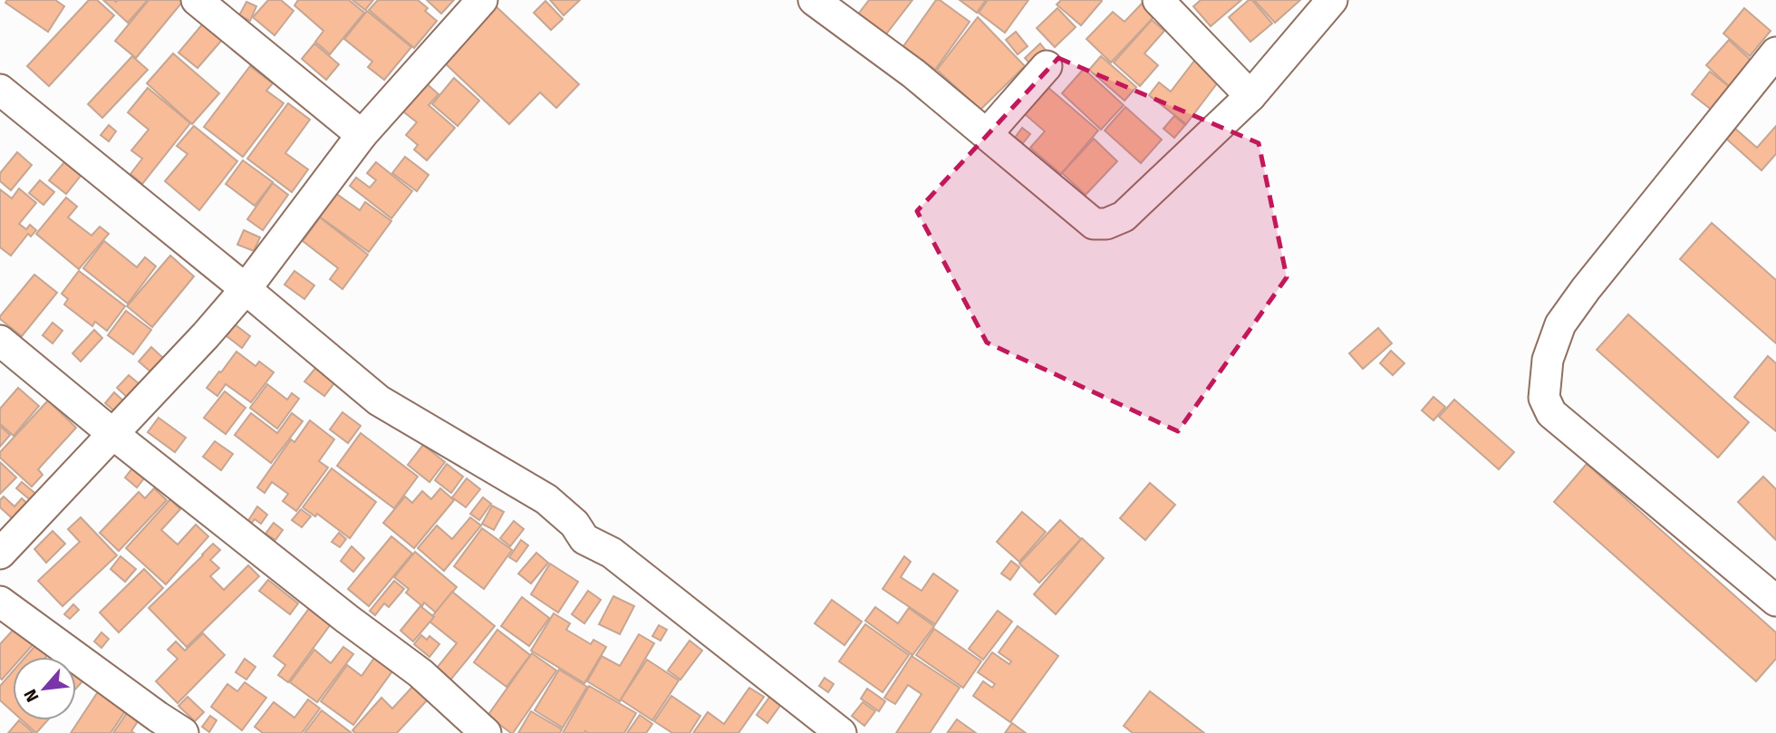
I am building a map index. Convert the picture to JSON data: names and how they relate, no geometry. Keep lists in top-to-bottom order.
{
  "north": "bottom left"
}
